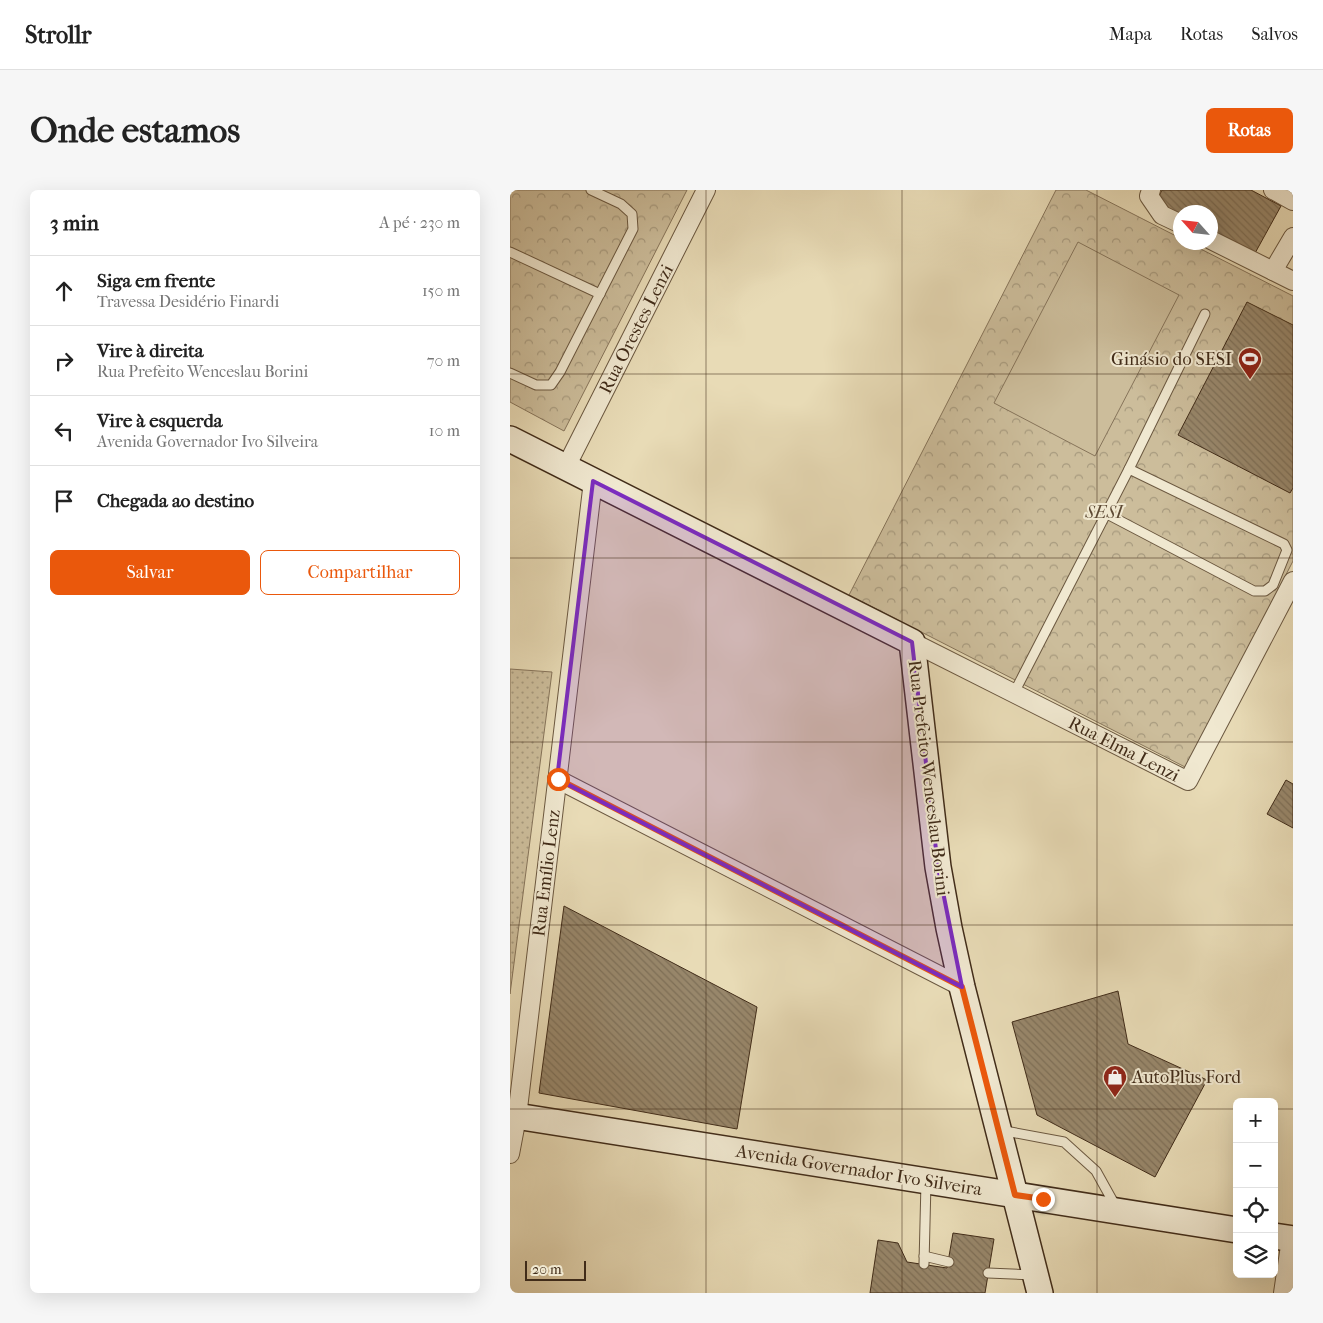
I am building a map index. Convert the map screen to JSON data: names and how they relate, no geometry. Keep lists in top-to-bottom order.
{
  "streets": {
    "street": [
      "Rua Orestes Lenzi",
      "Rua Elma Lenzi",
      "Rua Prefeito Wenceslau Borini",
      "Rua Emílio Lenz",
      "Avenida Governador Ivo Silveira"
    ]
  },
  "crossings": [
    ["Rua Orestes Lenzi", "Rua Prefeito Wenceslau Borini"],
    ["Rua Elma Lenzi", "Rua Prefeito Wenceslau Borini"],
    ["Rua Prefeito Wenceslau Borini", "Rua Emílio Lenz"],
    ["Rua Prefeito Wenceslau Borini", "Avenida Governador Ivo Silveira"],
    ["Rua Emílio Lenz", "Avenida Governador Ivo Silveira"]
  ],
  "parks": ["SESI"],
  "places": {
    "sports": ["Ginásio do SESI"],
    "shop": ["AutoPlus Ford"]
  },
  "scale_bar": "20 m",
  "north": "top left",
  "page": {
    "header": "Strollr",
    "nav": ["Mapa", "Rotas", "Salvos"],
    "buttons": [
      "Rotas",
      ["Salvar", "Compartilhar"]
    ],
    "title": "Onde estamos",
    "heading": ["3 min", "A pé · 230 m"],
    "list": [
      ["Siga em frente", "Travessa Desidério Finardi", "150 m"],
      ["Vire à direita", "Rua Prefeito Wenceslau Borini", "70 m"],
      ["Vire à esquerda", "Avenida Governador Ivo Silveira", "10 m"],
      "Chegada ao destino"
    ],
    "map_buttons": ["+", "−"],
    "scale": "20 m"
  }
}
